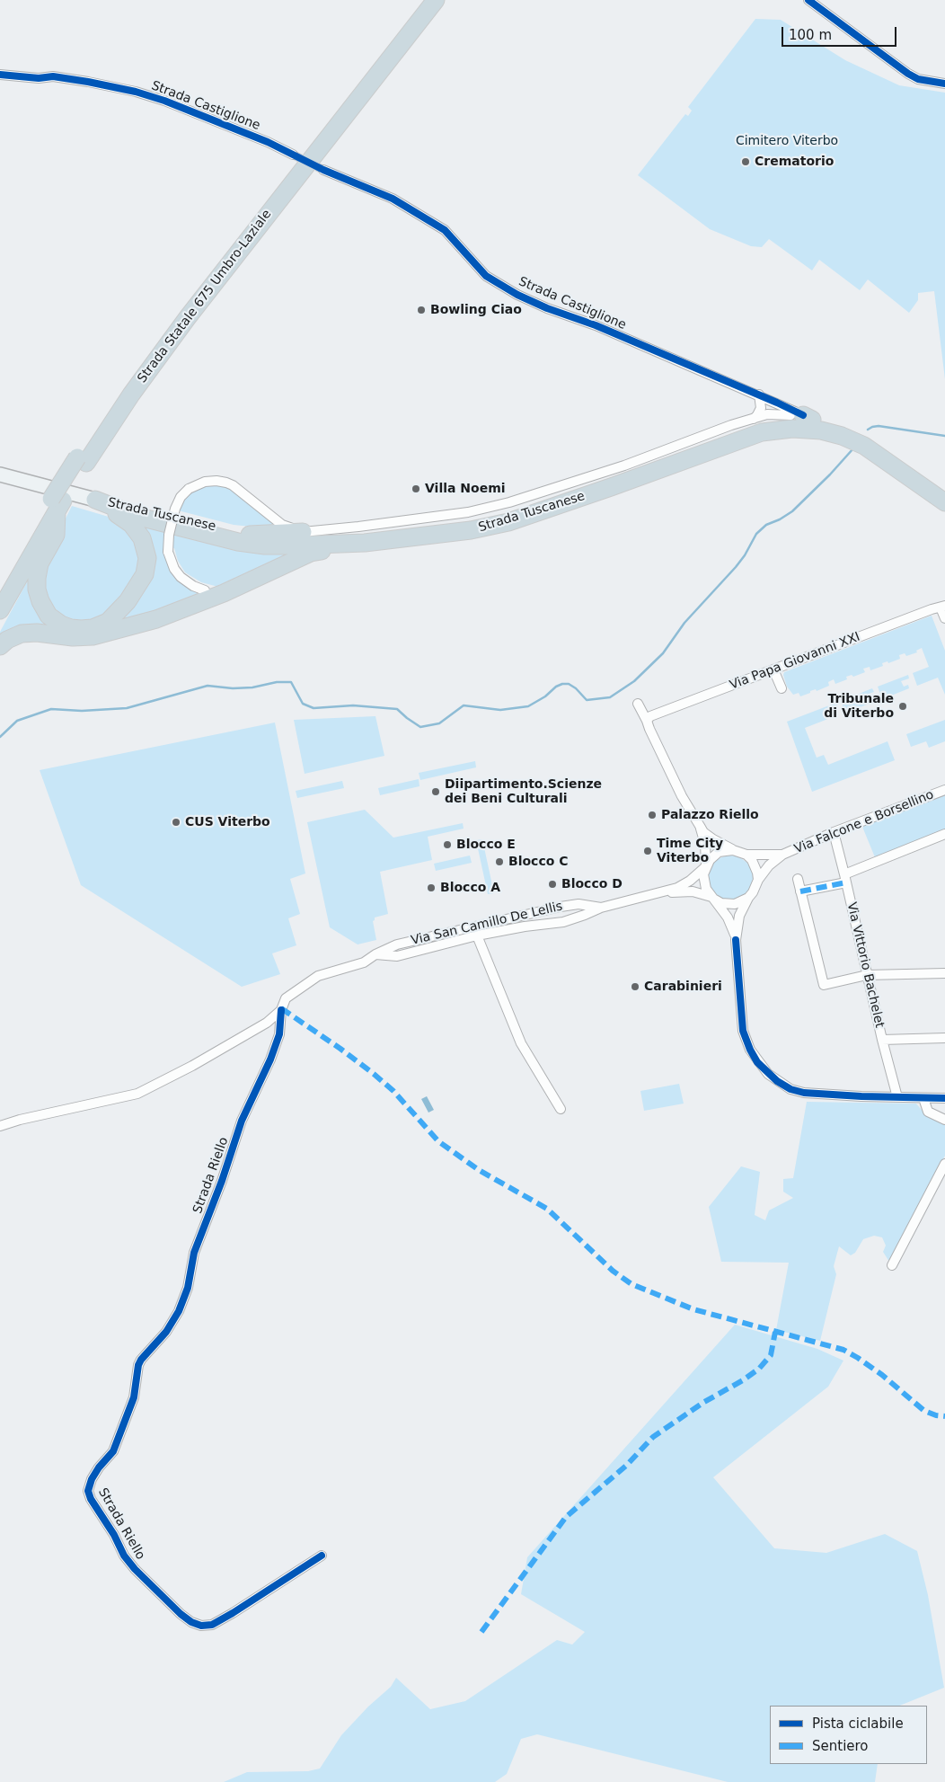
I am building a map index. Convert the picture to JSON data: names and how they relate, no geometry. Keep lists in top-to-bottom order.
{
  "streets": {
    "highway": ["Strada Statale 675 Umbro-Laziale", "Strada Tuscanese"],
    "street": [
      "Strada Castiglione",
      "Via Papa Giovanni XXI",
      "Via Falcone e Borsellino",
      "Via San Camillo De Lellis",
      "Via Vittorio Bachelet",
      "Strada Riello"
    ]
  },
  "crossings": [
    ["Strada Castiglione", "Strada Tuscanese"],
    ["Via Falcone e Borsellino", "Via San Camillo De Lellis"],
    ["Via Falcone e Borsellino", "Via Vittorio Bachelet"],
    ["Via San Camillo De Lellis", "Strada Riello"]
  ],
  "parks": ["Cimitero Viterbo"],
  "places": [
    "Crematorio",
    "Bowling Ciao",
    "Villa Noemi",
    "Tribunale di Viterbo",
    "Diipartimento.Scienze dei Beni Culturali",
    "Palazzo Riello",
    "CUS Viterbo",
    "Blocco E",
    "Time City Viterbo",
    "Blocco C",
    "Blocco D",
    "Blocco A",
    "Carabinieri"
  ],
  "legend": ["Pista ciclabile", "Sentiero"],
  "scale_bar": "100 m"
}
